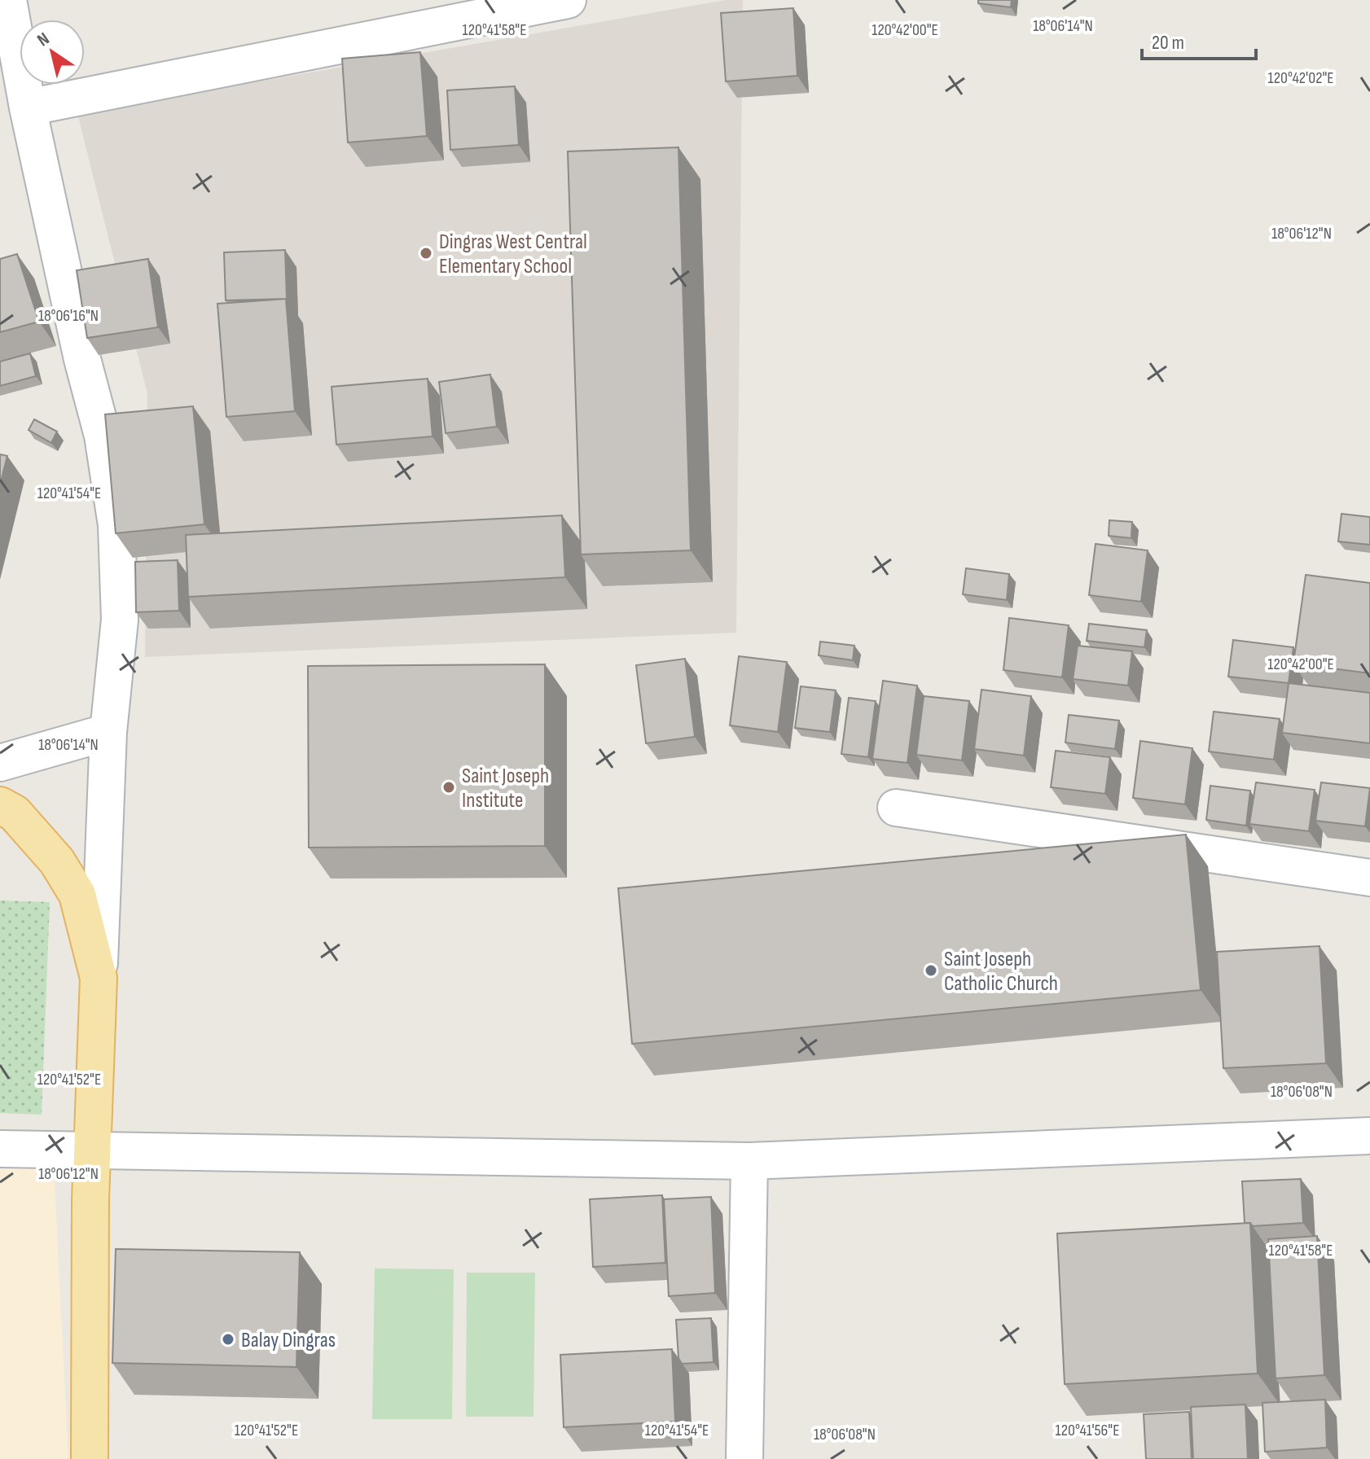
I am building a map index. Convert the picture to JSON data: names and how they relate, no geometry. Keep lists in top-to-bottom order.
{
  "places": [
    "Dingras West Central Elementary School",
    "Saint Joseph Institute",
    "Saint Joseph Catholic Church",
    "Balay Dingras"
  ],
  "scale_bar": "20 m",
  "north": "top left",
  "coordinates": [
    "18°06'14\"N",
    "120°41'58\"E",
    "120°42'00\"E",
    "120°42'02\"E",
    "18°06'12\"N",
    "18°06'16\"N",
    "120°41'54\"E",
    "120°41'52\"E",
    "18°06'08\"N",
    "120°41'56\"E"
  ]
}
